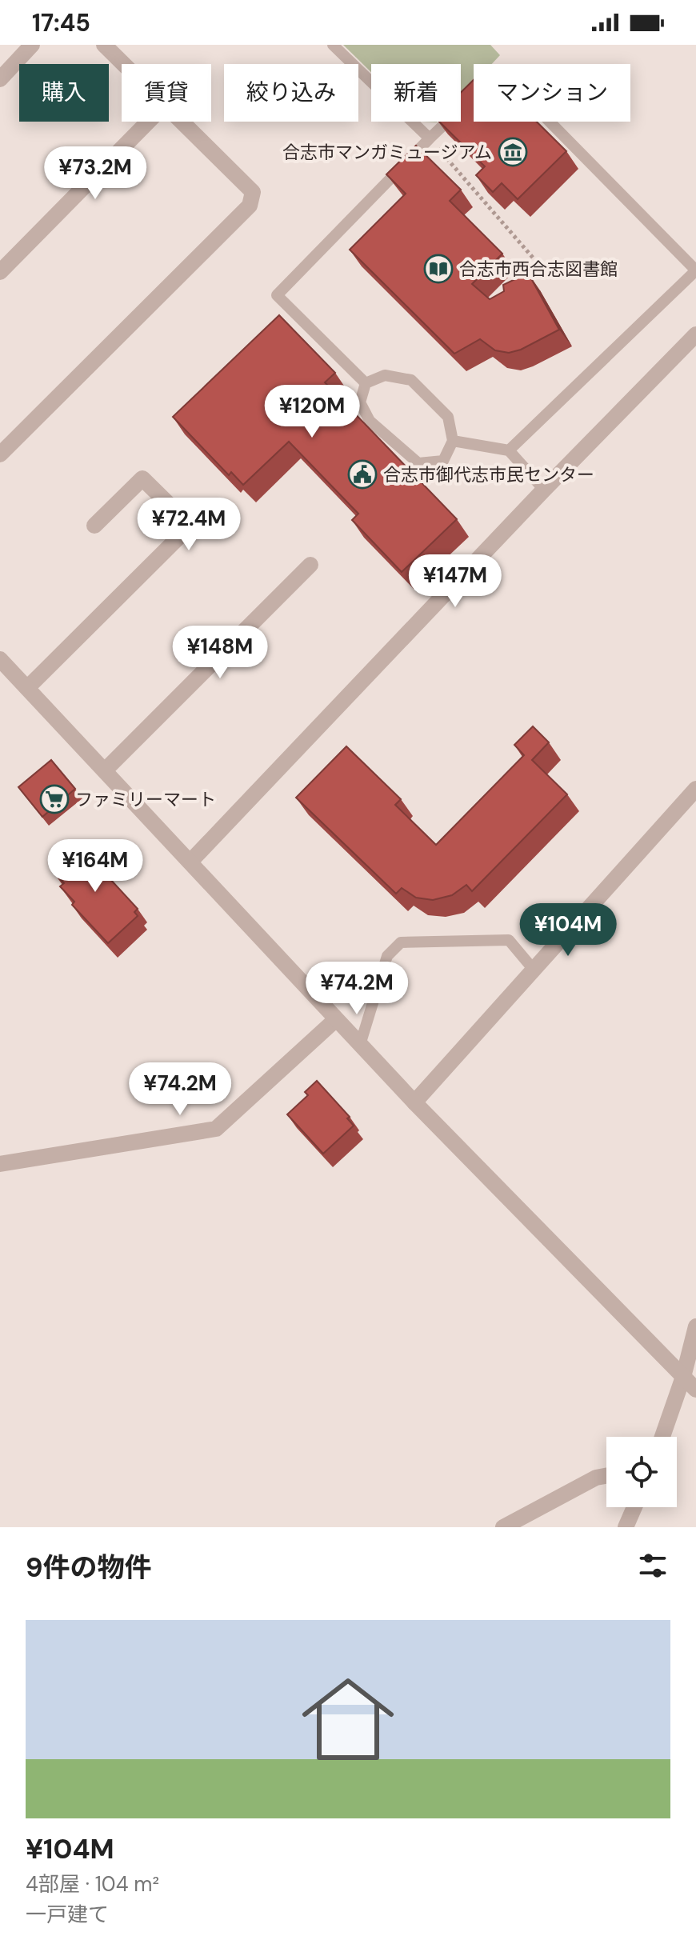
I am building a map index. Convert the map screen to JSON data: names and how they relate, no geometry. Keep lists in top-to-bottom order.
{
  "places": {
    "museum": ["合志市マンガミュージアム"],
    "library": ["合志市西合志図書館"],
    "public building": ["合志市御代志市民センター"],
    "supermarket": ["ファミリーマート"]
  },
  "page": {
    "status": "17:45",
    "chip": [
      "購入",
      "賃貸",
      "絞り込み",
      "新着",
      "マンション"
    ],
    "price": [
      "¥73.2M",
      "¥120M",
      "¥72.4M",
      "¥147M",
      "¥148M",
      "¥164M",
      "¥104M",
      "¥74.2M",
      "¥74.2M"
    ],
    "heading": "9件の物件",
    "list": [
      {
        "name": "¥104M",
        "note": "4部屋 · 104 m² · 一戸建て"
      }
    ]
  }
}
